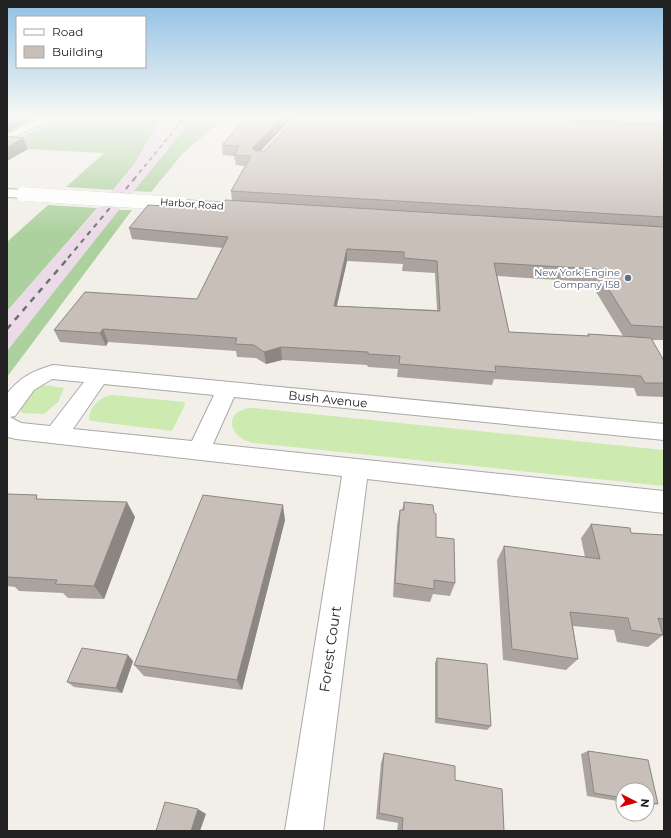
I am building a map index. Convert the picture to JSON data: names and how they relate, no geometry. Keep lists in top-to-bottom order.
{
  "streets": {
    "street": ["Harbor Road", "Bush Avenue", "Forest Court"]
  },
  "places": ["New York Engine Company 158"],
  "legend": ["Road", "Building"],
  "north": "right"
}
